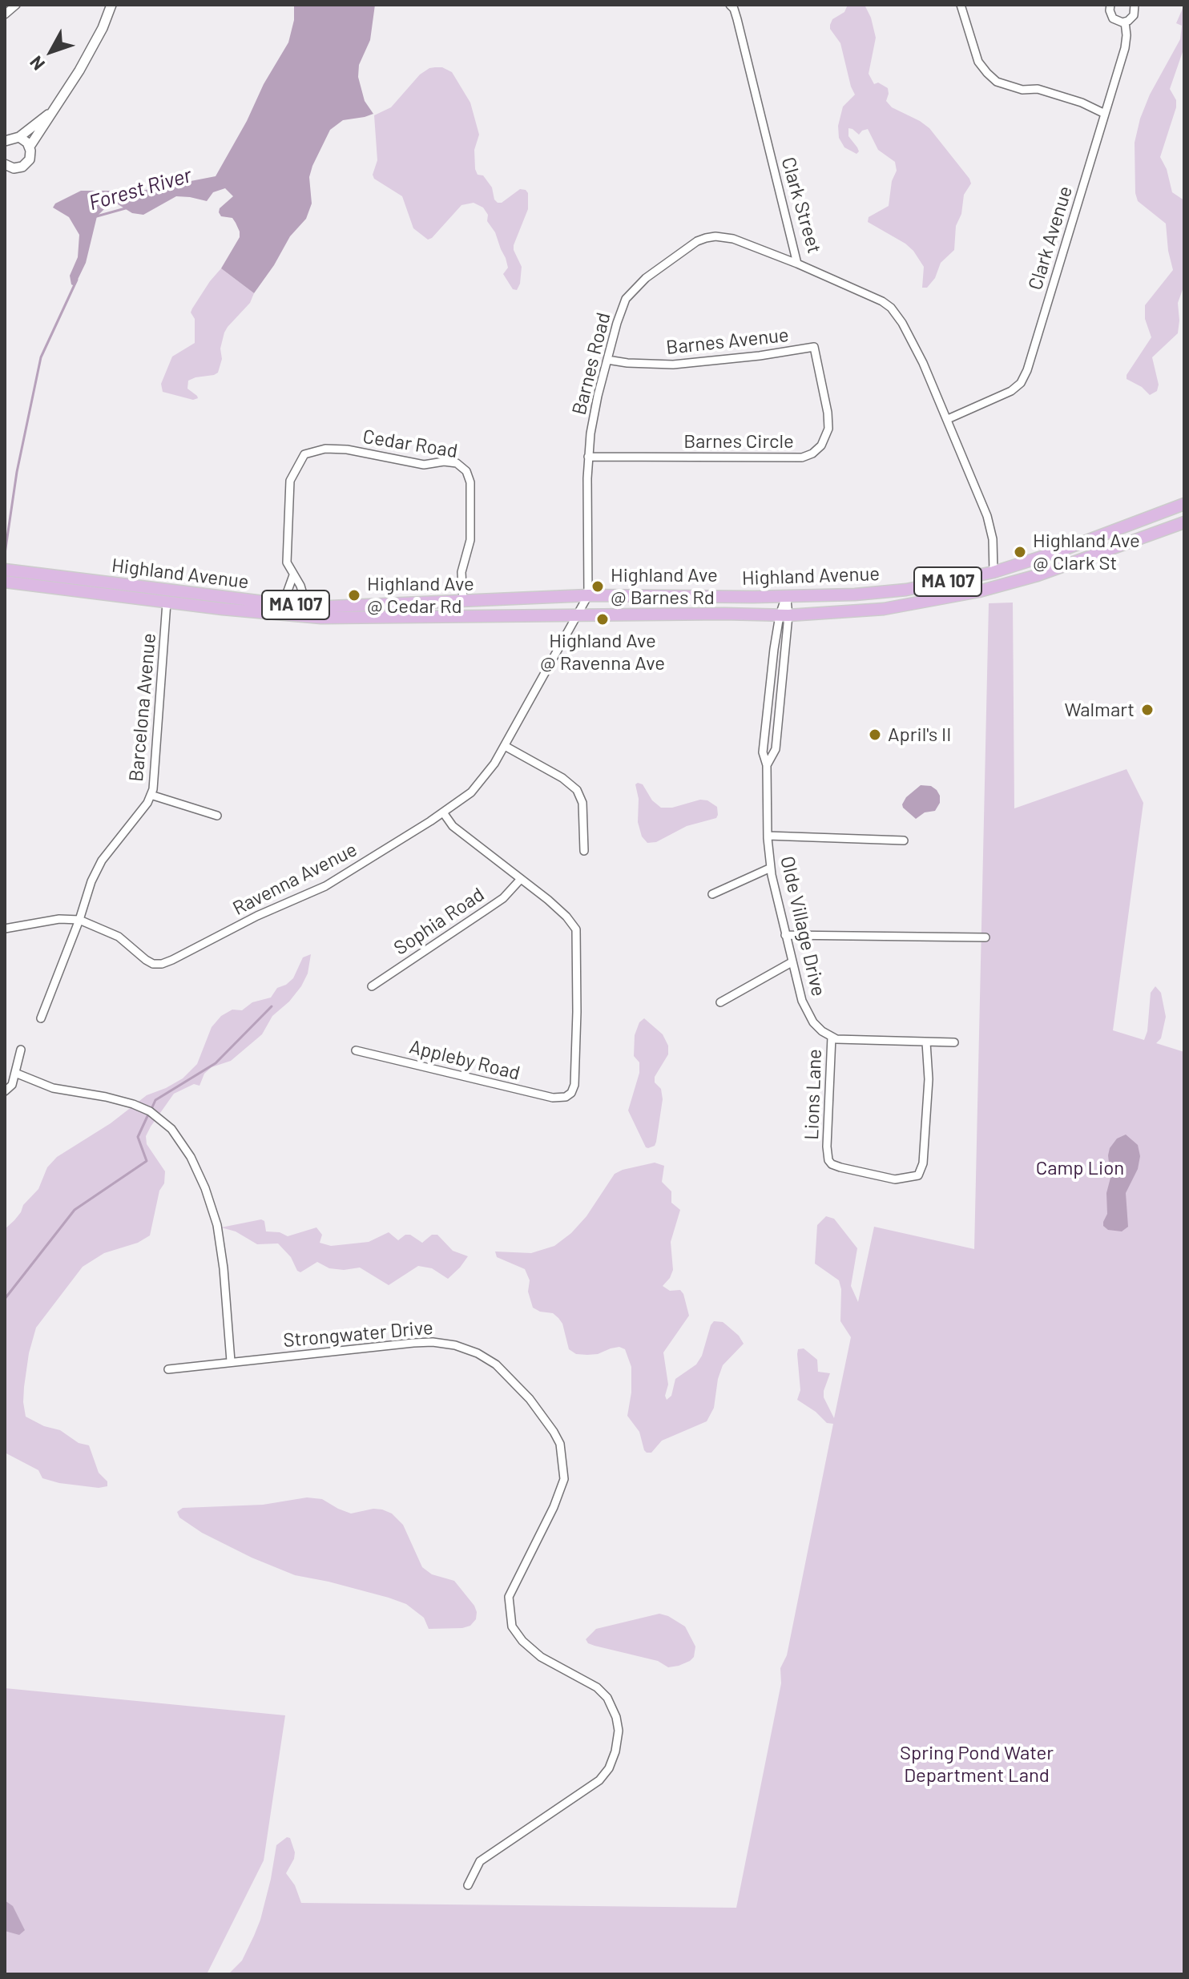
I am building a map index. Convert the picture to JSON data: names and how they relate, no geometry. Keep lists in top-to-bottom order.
{
  "streets": {
    "main road": ["Highland Avenue", "MA 107"],
    "street": [
      "Clark Street",
      "Clark Avenue",
      "Barnes Avenue",
      "Barnes Road",
      "Barnes Circle",
      "Cedar Road",
      "Barcelona Avenue",
      "Ravenna Avenue",
      "Sophia Road",
      "Olde Village Drive",
      "Appleby Road",
      "Lions Lane",
      "Strongwater Drive"
    ]
  },
  "crossings": [
    ["Clark Street", "Clark Avenue"],
    ["Clark Street", "Barnes Road"],
    ["Clark Street", "Highland Avenue"],
    ["Barnes Avenue", "Barnes Road"],
    ["Barnes Avenue", "Barnes Circle"],
    ["Barnes Road", "Barnes Circle"],
    ["Barnes Road", "Highland Avenue"],
    ["Barnes Road", "Ravenna Avenue"],
    ["Cedar Road", "Highland Avenue"],
    ["Highland Avenue", "Barcelona Avenue"],
    ["Highland Avenue", "Ravenna Avenue"],
    ["Highland Avenue", "Olde Village Drive"],
    ["Barcelona Avenue", "Ravenna Avenue"],
    ["Sophia Road", "Appleby Road"],
    ["Olde Village Drive", "Lions Lane"]
  ],
  "water": ["Forest River"],
  "parks": ["Camp Lion", "Spring Pond Water Department Land"],
  "places": [
    "Highland Ave @ Clark St",
    "Highland Ave @ Barnes Rd",
    "Highland Ave @ Cedar Rd",
    "Highland Ave @ Ravenna Ave",
    "Walmart",
    "April's II"
  ],
  "north": "bottom left"
}
